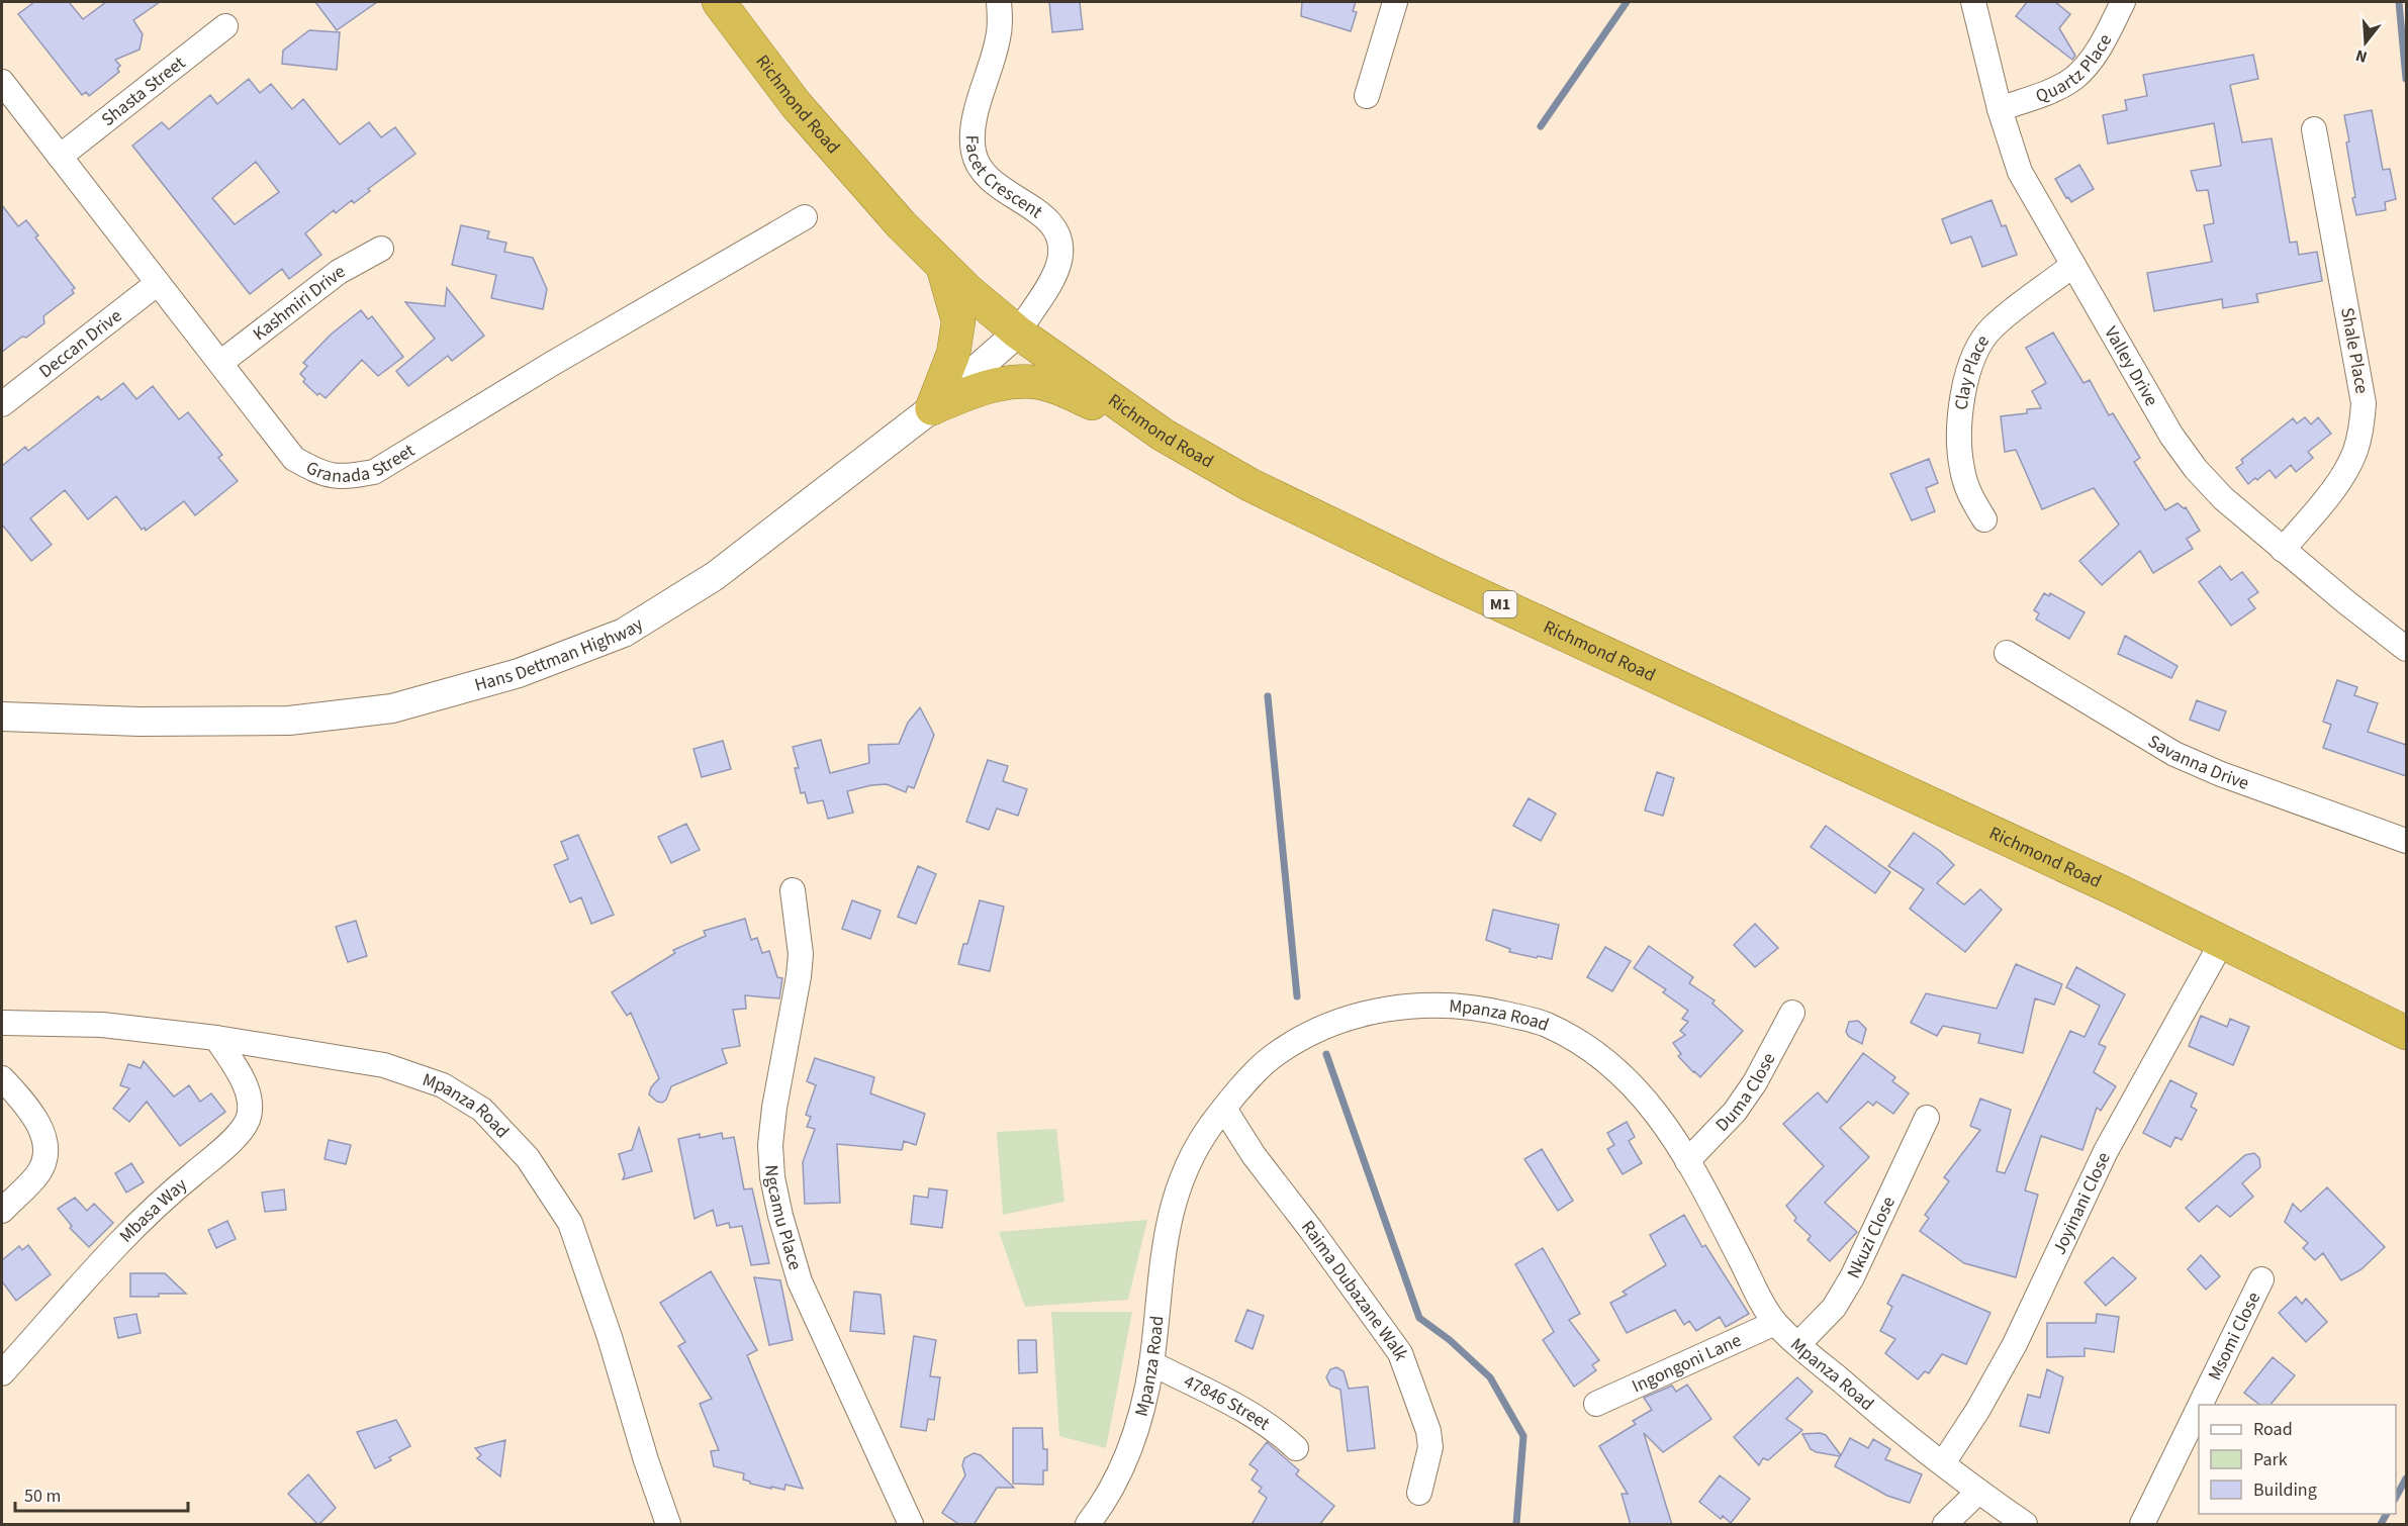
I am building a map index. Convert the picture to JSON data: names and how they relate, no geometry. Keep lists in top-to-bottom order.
{
  "streets": {
    "highway": ["Richmond Road", "M1"],
    "street": [
      "Quartz Place",
      "Shasta Street",
      "Facet Crescent",
      "Kashmiri Drive",
      "Deccan Drive",
      "Shale Place",
      "Valley Drive",
      "Clay Place",
      "Granada Street",
      "Hans Dettman Highway",
      "Savanna Drive",
      "Mpanza Road",
      "Duma Close",
      "Joyinani Close",
      "Mbasa Way",
      "Ngcamu Place",
      "Nkuzi Close",
      "Raima Dubazane Walk",
      "Msomi Close",
      "Ingongoni Lane",
      "47846 Street"
    ]
  },
  "crossings": [
    ["Quartz Place", "Valley Drive"],
    ["Shasta Street", "Granada Street"],
    ["Richmond Road", "Facet Crescent"],
    ["Richmond Road", "Hans Dettman Highway"],
    ["Richmond Road", "Joyinani Close"],
    ["Facet Crescent", "Hans Dettman Highway"],
    ["Kashmiri Drive", "Granada Street"],
    ["Deccan Drive", "Granada Street"],
    ["Shale Place", "Valley Drive"],
    ["Valley Drive", "Clay Place"],
    ["Mpanza Road", "Duma Close"],
    ["Mpanza Road", "Joyinani Close"],
    ["Mpanza Road", "Mbasa Way"],
    ["Mpanza Road", "Nkuzi Close"],
    ["Mpanza Road", "Raima Dubazane Walk"],
    ["Mpanza Road", "Ingongoni Lane"],
    ["Mpanza Road", "47846 Street"]
  ],
  "legend": ["Road", "Park", "Building"],
  "scale_bar": "50 m",
  "north": "bottom"
}
